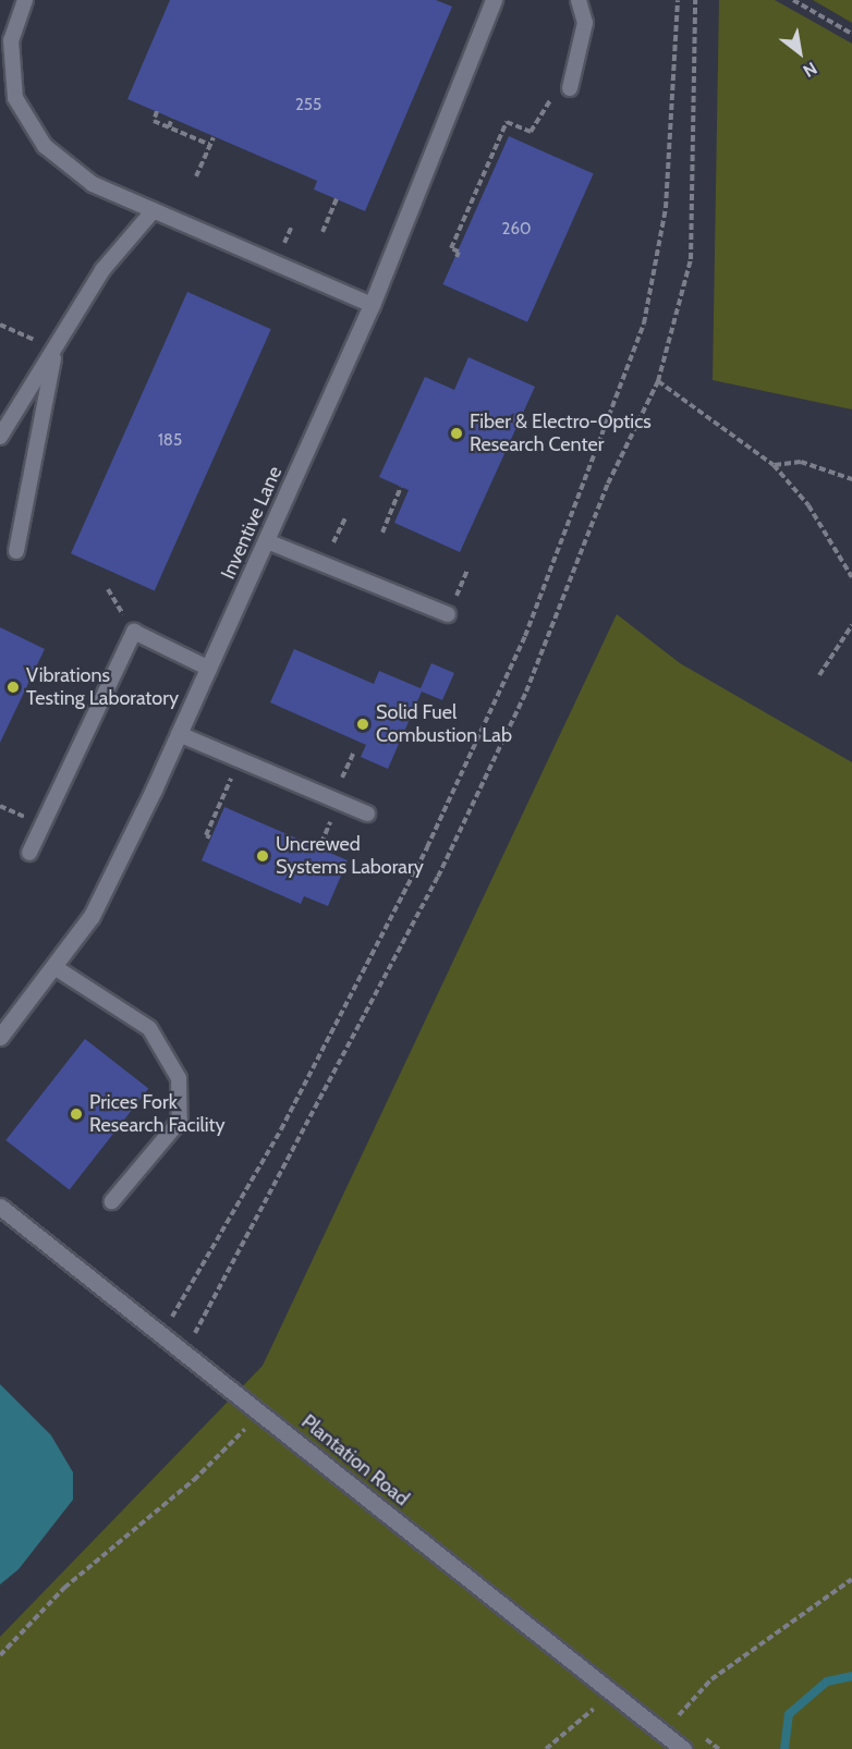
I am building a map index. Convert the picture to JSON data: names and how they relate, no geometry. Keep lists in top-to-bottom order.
{
  "streets": {
    "street": ["Inventive Lane", "Plantation Road"]
  },
  "places": [
    "Fiber & Electro-Optics Research Center",
    "Vibrations Testing Laboratory",
    "Solid Fuel Combustion Lab",
    "Uncrewed Systems Laborary",
    "Prices Fork Research Facility"
  ],
  "house_numbers": ["255", "260", "185"],
  "north": "bottom right"
}
